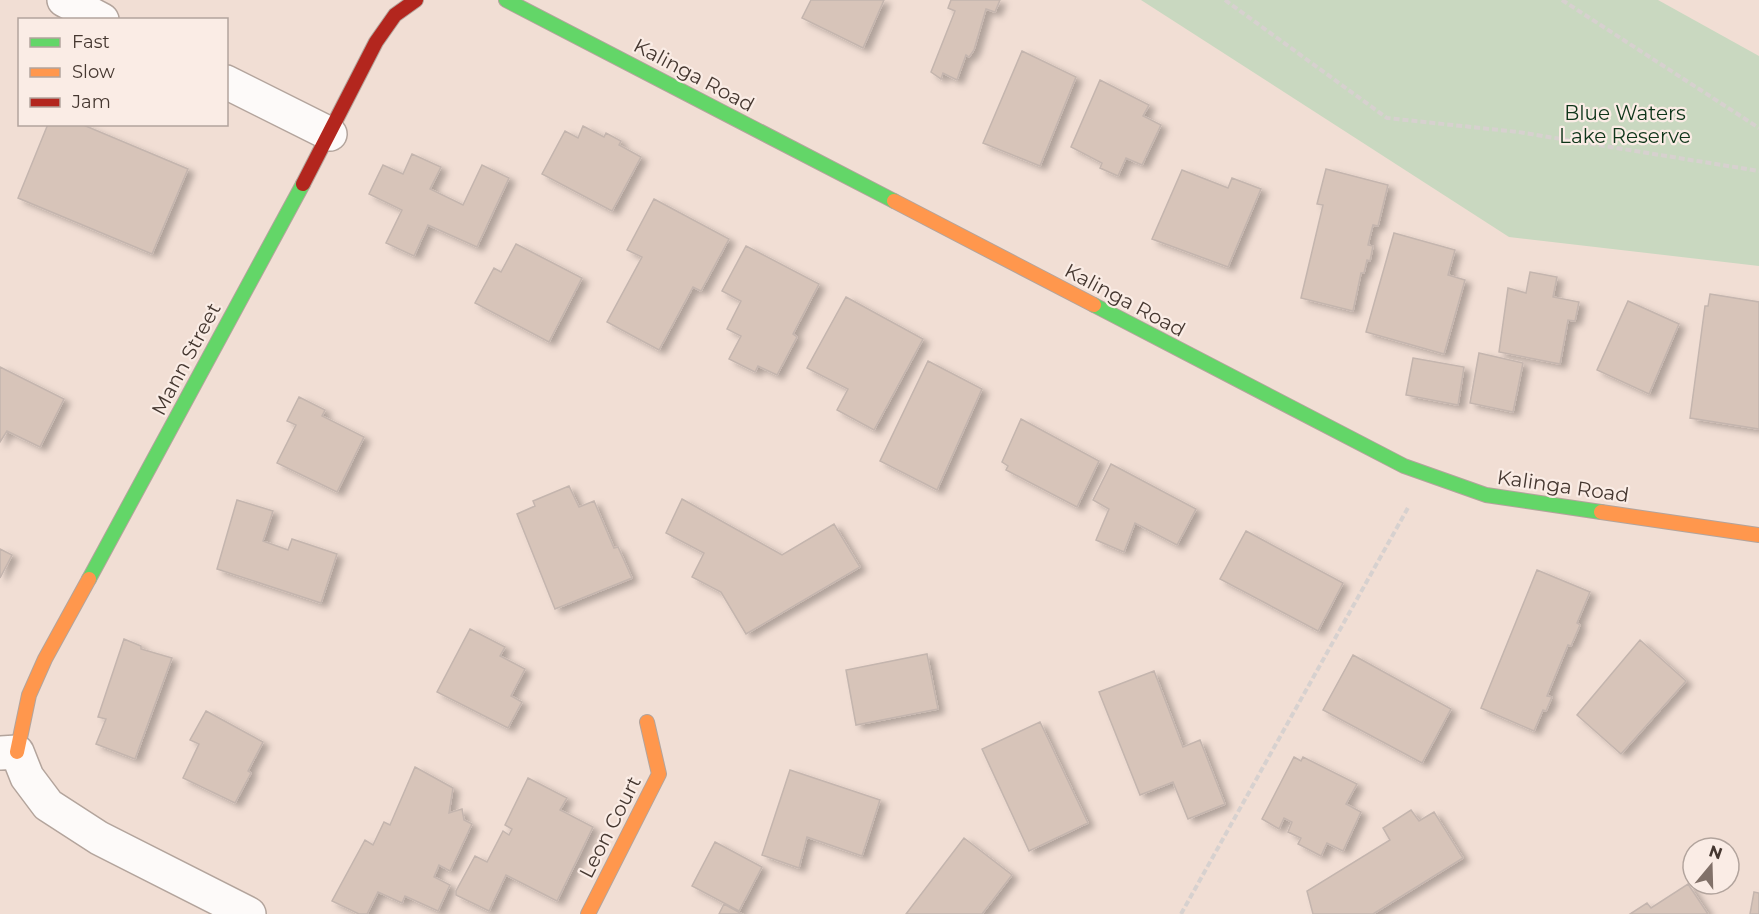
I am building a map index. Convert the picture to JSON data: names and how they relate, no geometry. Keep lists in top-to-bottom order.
{
  "streets": {
    "street": ["Kalinga Road", "Mann Street", "Leon Court"]
  },
  "parks": ["Blue Waters Lake Reserve"],
  "legend": ["Fast", "Slow", "Jam"],
  "north": "top"
}
